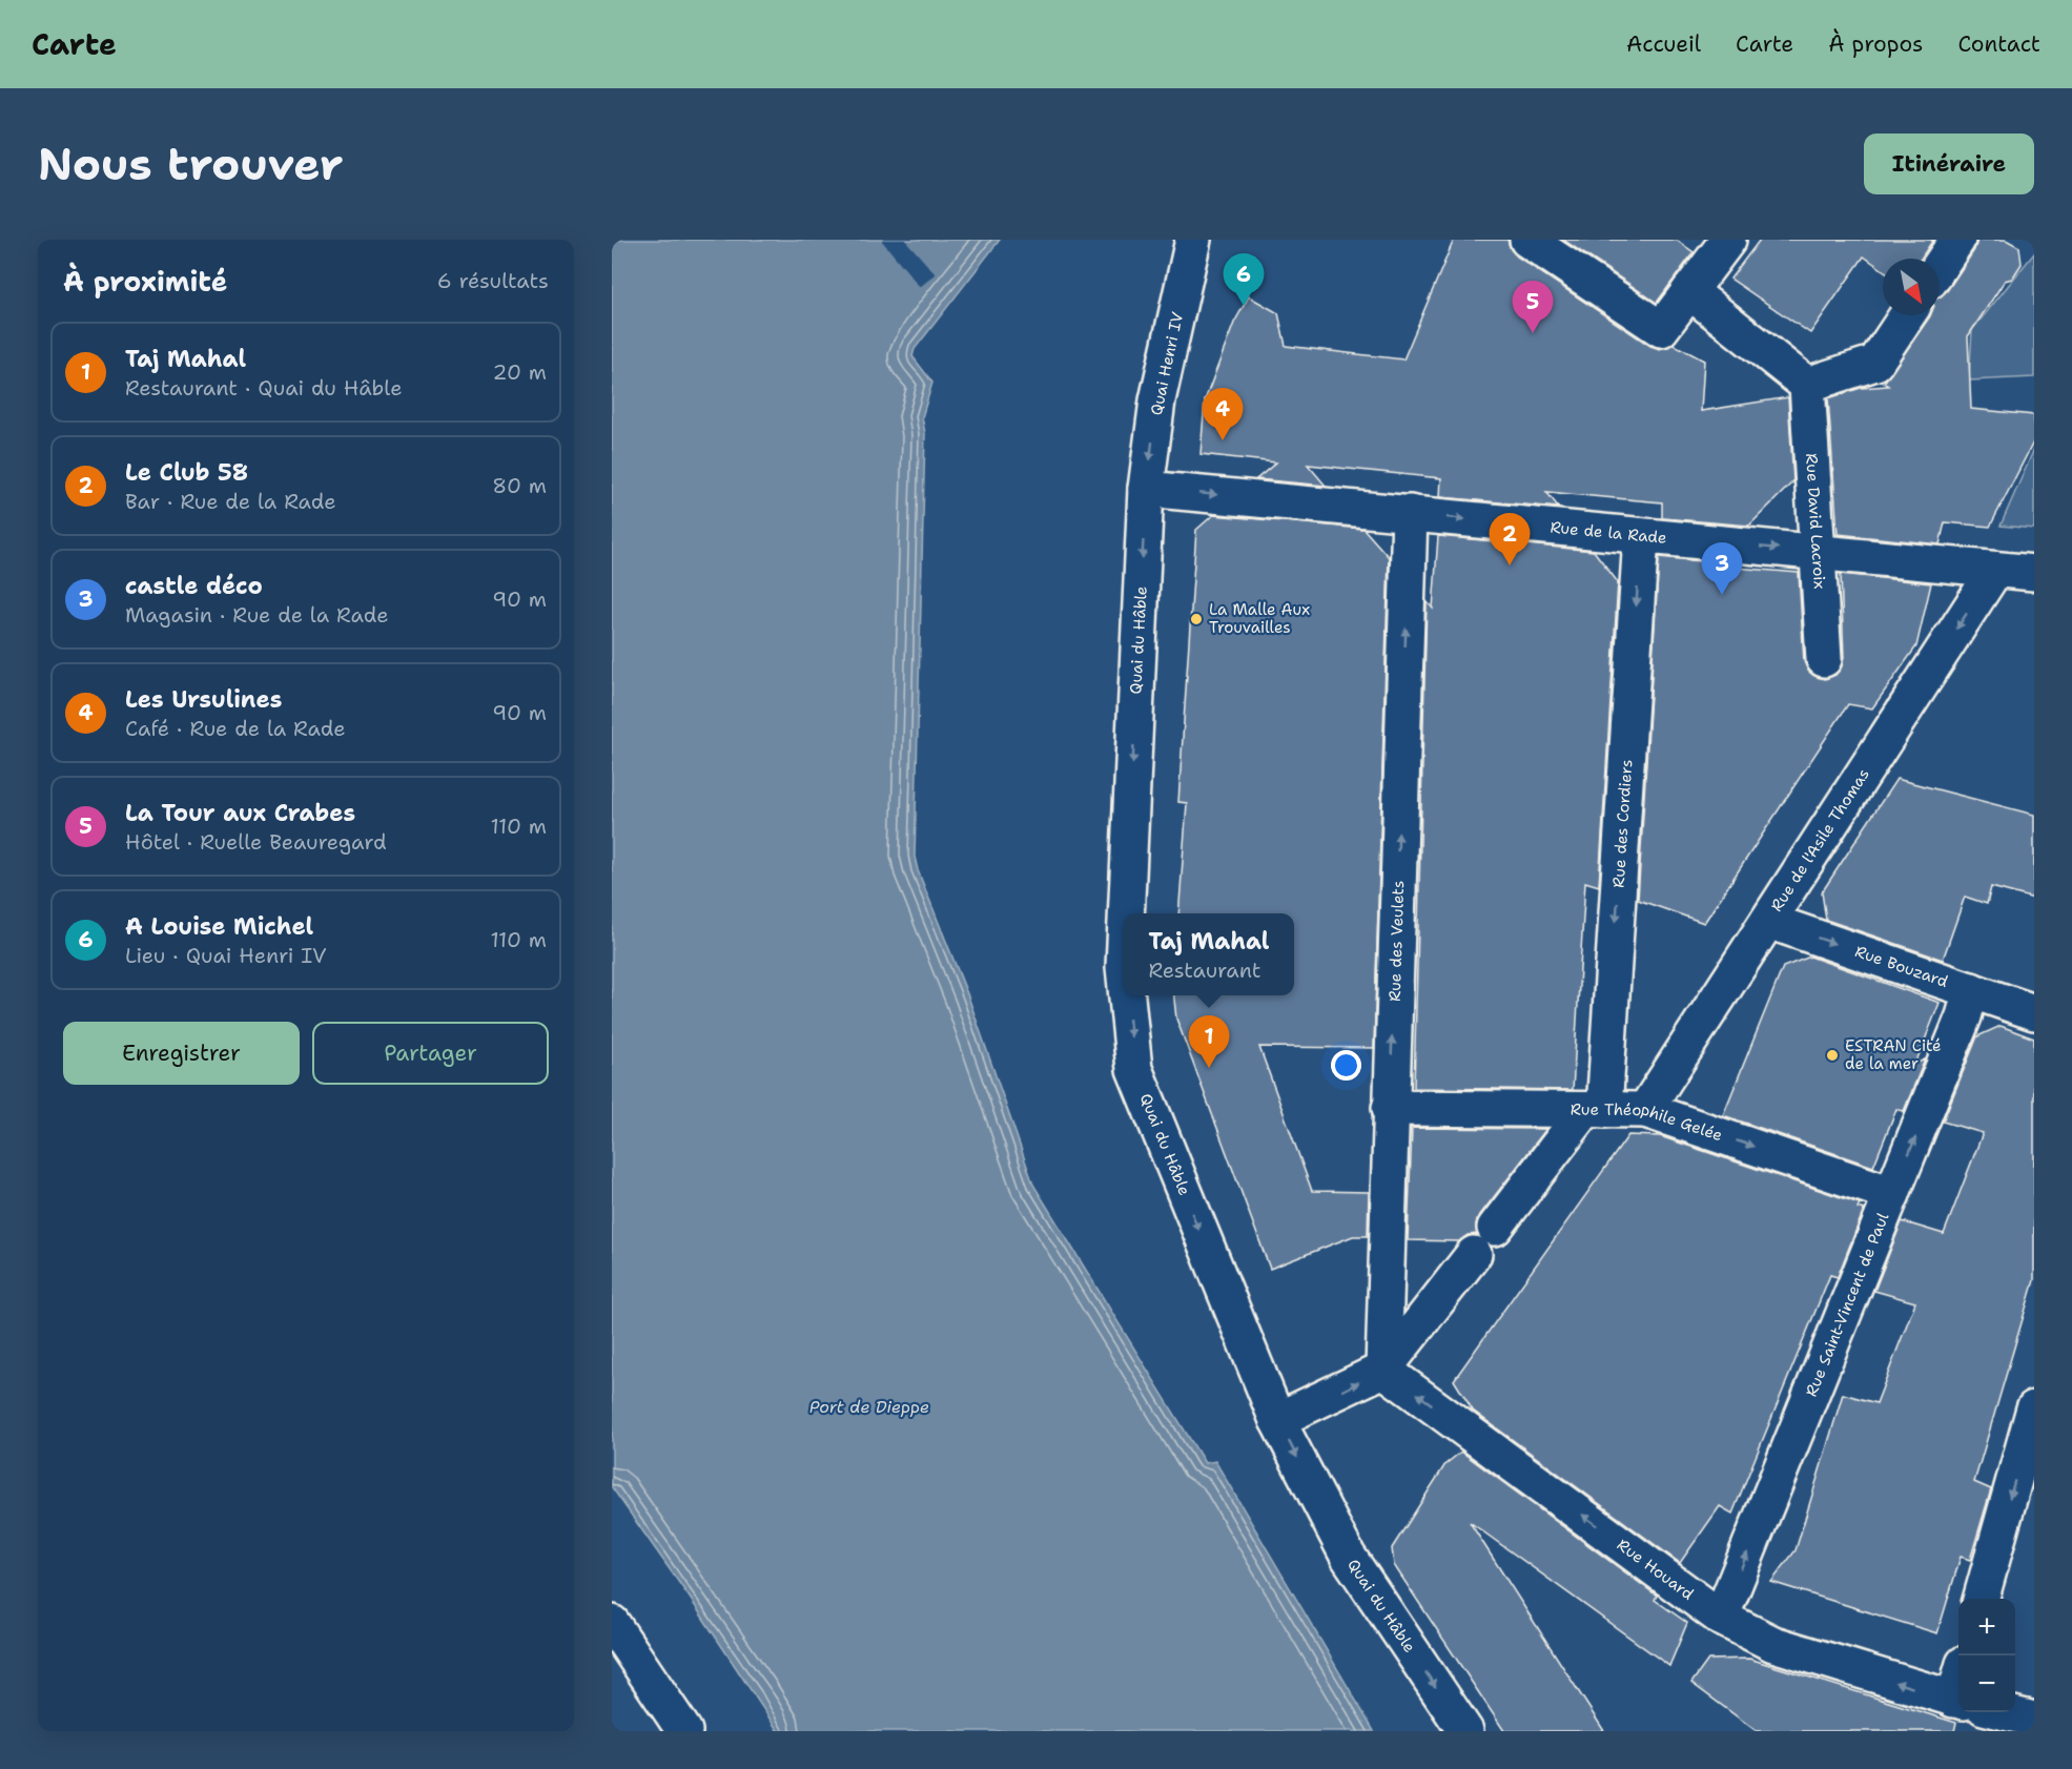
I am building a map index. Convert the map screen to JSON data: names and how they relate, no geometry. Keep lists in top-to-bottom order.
{
  "streets": {
    "street": [
      "Quai Henri IV",
      "Rue David Lacroix",
      "Rue de la Rade",
      "Quai du Hâble",
      "Rue des Cordiers",
      "Rue de l'Asile Thomas",
      "Rue des Veulets",
      "Rue Bouzard",
      "Rue Théophile Gelée",
      "Rue Saint-Vincent de Paul",
      "Rue Houard"
    ]
  },
  "crossings": [
    ["Quai Henri IV", "Rue de la Rade"],
    ["Quai Henri IV", "Quai du Hâble"],
    ["Rue David Lacroix", "Rue de la Rade"],
    ["Rue de la Rade", "Quai du Hâble"],
    ["Rue de la Rade", "Rue des Cordiers"],
    ["Rue de la Rade", "Rue de l'Asile Thomas"],
    ["Rue de la Rade", "Rue des Veulets"],
    ["Rue des Cordiers", "Rue Théophile Gelée"],
    ["Rue de l'Asile Thomas", "Rue Bouzard"],
    ["Rue de l'Asile Thomas", "Rue Théophile Gelée"],
    ["Rue des Veulets", "Rue Théophile Gelée"],
    ["Rue des Veulets", "Rue Houard"],
    ["Rue Bouzard", "Rue Saint-Vincent de Paul"],
    ["Rue Théophile Gelée", "Rue Saint-Vincent de Paul"],
    ["Rue Saint-Vincent de Paul", "Rue Houard"]
  ],
  "one_way": [
    "Quai Henri IV",
    "Rue de la Rade",
    "Quai du Hâble",
    "Rue des Cordiers",
    "Rue de l'Asile Thomas",
    "Rue des Veulets",
    "Rue Bouzard",
    "Rue Théophile Gelée",
    "Rue Houard"
  ],
  "water": ["Port de Dieppe"],
  "places": ["La Malle Aux Trouvailles", "ESTRAN Cité de la mer"],
  "north": "bottom right",
  "page": {
    "header": "Carte",
    "nav": [
      "Accueil",
      "Carte",
      "À propos",
      "Contact"
    ],
    "buttons": [
      "Itinéraire",
      ["Enregistrer", "Partager"]
    ],
    "title": "Nous trouver",
    "heading": ["À proximité", "6 résultats"],
    "pins": [
      "6",
      "5",
      "4",
      "2",
      "3",
      "1"
    ],
    "list": [
      {
        "mark": "1",
        "name": "Taj Mahal",
        "note": "Restaurant · Quai du Hâble",
        "value": "20 m"
      },
      {
        "mark": "2",
        "name": "Le Club 58",
        "note": "Bar · Rue de la Rade",
        "value": "80 m"
      },
      {
        "mark": "3",
        "name": "castle déco",
        "note": "Magasin · Rue de la Rade",
        "value": "90 m"
      },
      {
        "mark": "4",
        "name": "Les Ursulines",
        "note": "Café · Rue de la Rade",
        "value": "90 m"
      },
      {
        "mark": "5",
        "name": "La Tour aux Crabes",
        "note": "Hôtel · Ruelle Beauregard",
        "value": "110 m"
      },
      {
        "mark": "6",
        "name": "A Louise Michel",
        "note": "Lieu · Quai Henri IV",
        "value": "110 m"
      }
    ],
    "popup": ["Taj Mahal", "Restaurant"],
    "map_buttons": ["+", "−"]
  }
}
